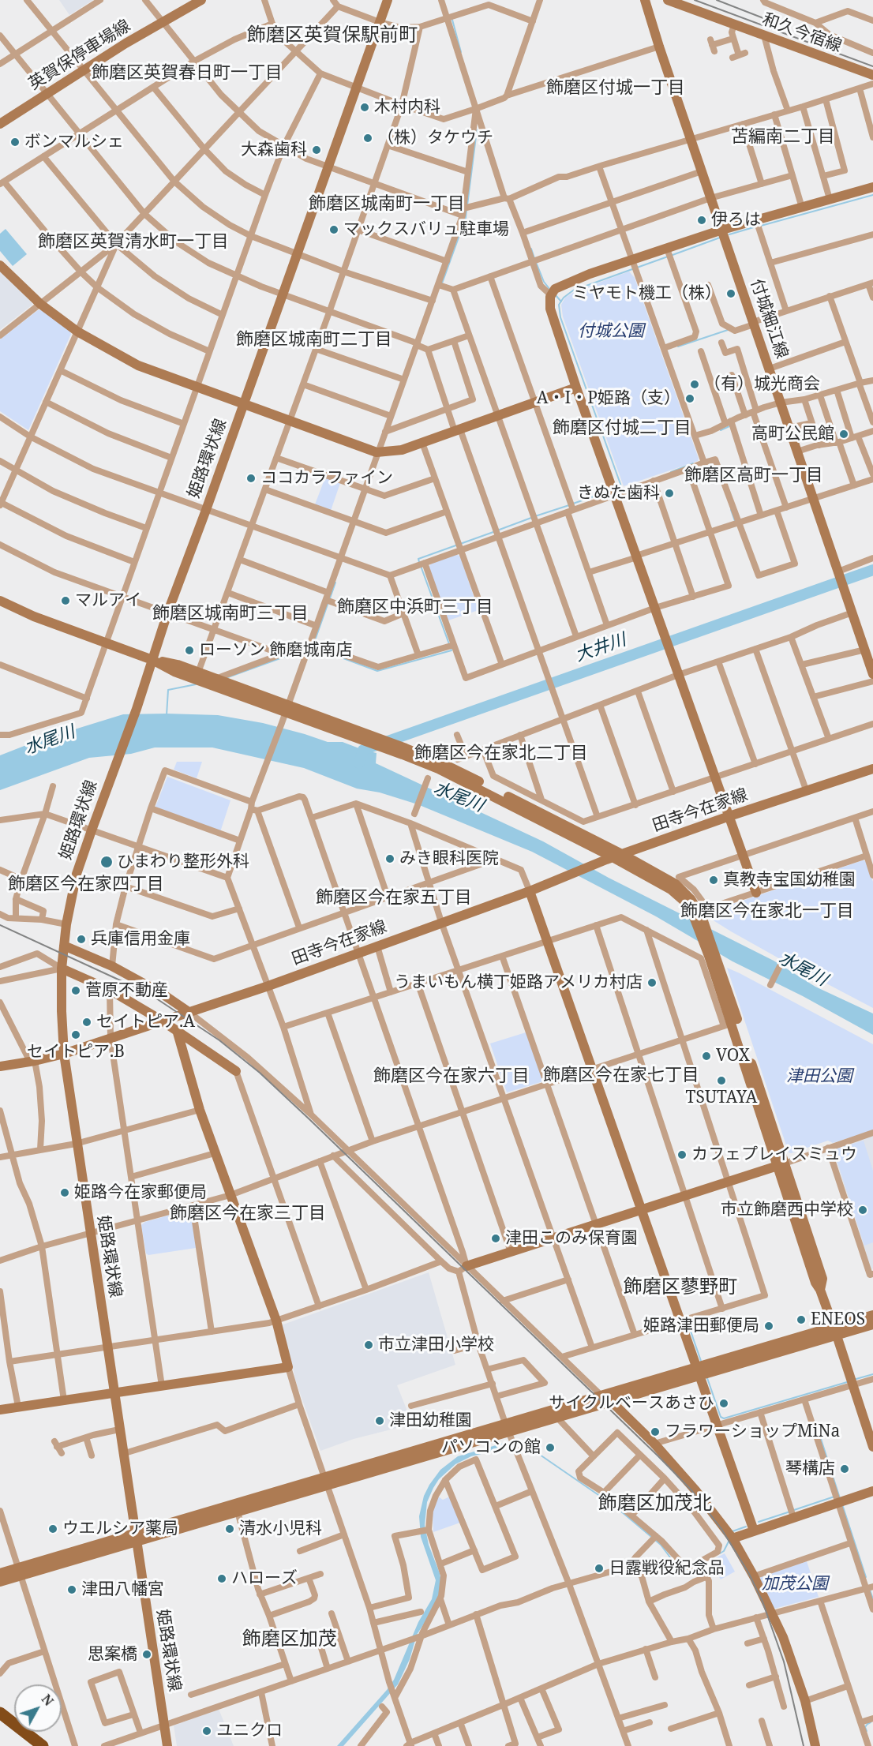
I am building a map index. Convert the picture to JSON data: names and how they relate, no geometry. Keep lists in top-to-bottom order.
{
  "streets": {
    "street": [
      "和久今宿線",
      "英賀保停車場線",
      "付城細江線",
      "姫路環状線",
      "田寺今在家線"
    ]
  },
  "crossings": [
    ["姫路環状線", "田寺今在家線"]
  ],
  "districts": [
    "飾磨区英賀保駅前町",
    "飾磨区英賀春日町一丁目",
    "飾磨区付城一丁目",
    "苫編南二丁目",
    "飾磨区城南町一丁目",
    "飾磨区英賀清水町一丁目",
    "飾磨区城南町二丁目",
    "飾磨区付城二丁目",
    "飾磨区高町一丁目",
    "飾磨区中浜町三丁目",
    "飾磨区城南町三丁目",
    "飾磨区今在家北二丁目",
    "飾磨区今在家四丁目",
    "飾磨区今在家五丁目",
    "飾磨区今在家北一丁目",
    "飾磨区今在家七丁目",
    "飾磨区今在家六丁目",
    "飾磨区今在家三丁目",
    "飾磨区蓼野町",
    "飾磨区加茂北",
    "飾磨区加茂"
  ],
  "water": ["大井川", "水尾川"],
  "parks": ["付城公園", "津田公園", "加茂公園"],
  "places": [
    "木村内科",
    "（株）タケウチ",
    "ボンマルシェ",
    "大森歯科",
    "伊ろは",
    "マックスバリュ駐車場",
    "ミヤモト機工（株）",
    "（有）城光商会",
    "A・I・P姫路（支）",
    "高町公民館",
    "ココカラファイン",
    "きぬた歯科",
    "マルアイ",
    "ローソン 飾磨城南店",
    "みき眼科医院",
    "ひまわり整形外科",
    "真教寺宝国幼稚園",
    "兵庫信用金庫",
    "うまいもん横丁姫路アメリカ村店",
    "菅原不動産",
    "セイトピア.A",
    "セイトピア.B",
    "VOX",
    "TSUTAYA",
    "カフェプレイスミュウ",
    "姫路今在家郵便局",
    "市立飾磨西中学校",
    "津田このみ保育園",
    "ENEOS",
    "姫路津田郵便局",
    "市立津田小学校",
    "サイクルベースあさひ",
    "津田幼稚園",
    "フラワーショップMiNa",
    "パソコンの館",
    "琴構店",
    "ウエルシア薬局",
    "清水小児科",
    "日露戦役紀念品",
    "ハローズ",
    "津田八幡宮",
    "思案橋",
    "ユニクロ"
  ],
  "north": "top right"
}
